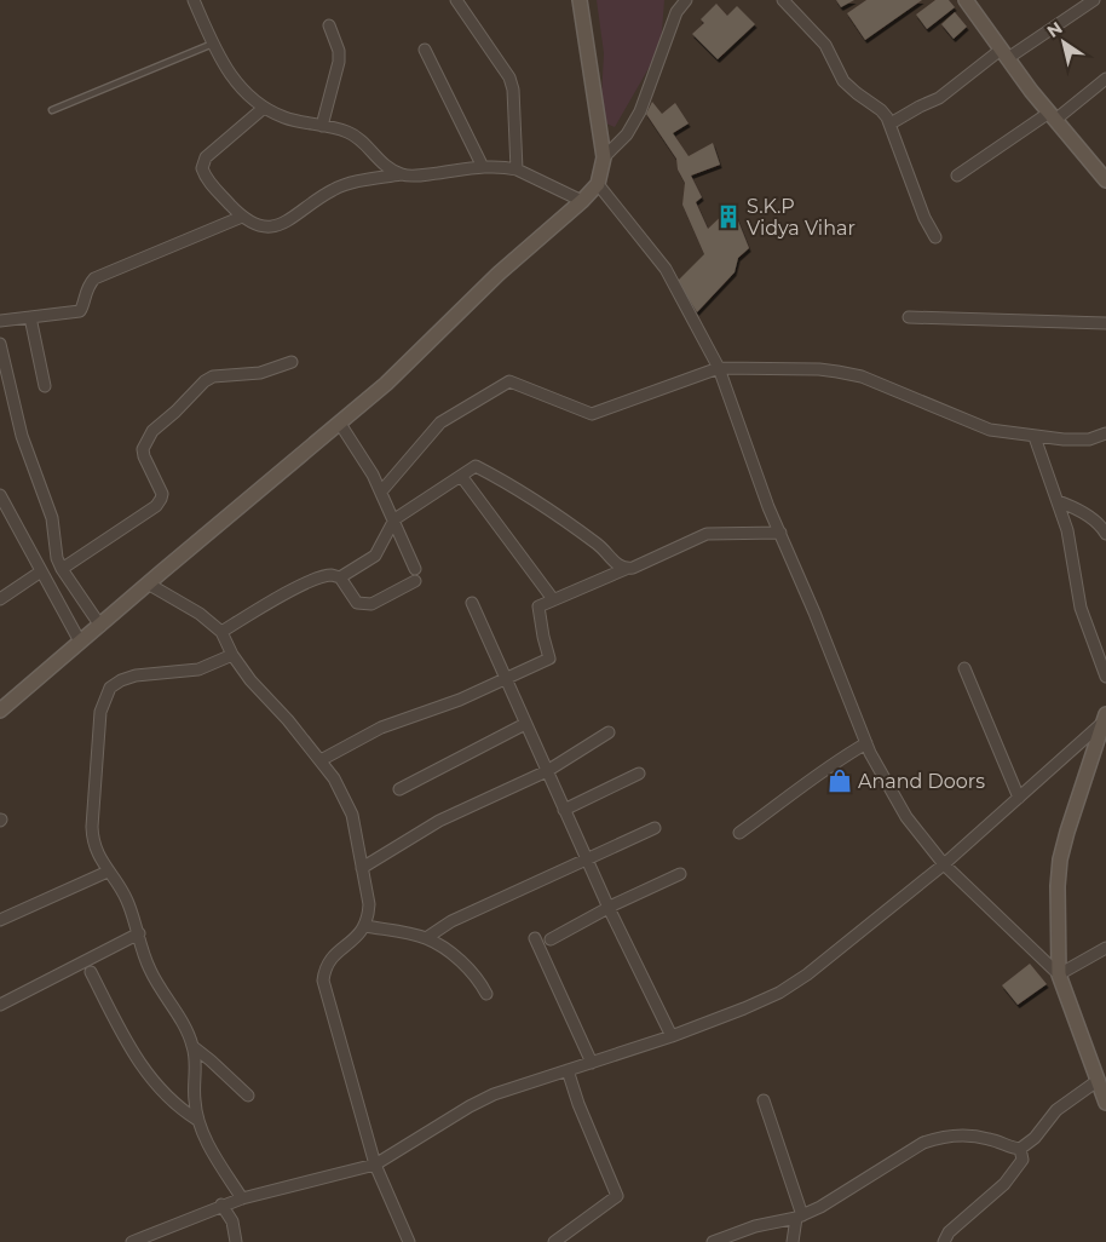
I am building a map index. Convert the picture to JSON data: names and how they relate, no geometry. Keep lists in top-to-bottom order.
{
  "places": {
    "building": ["S.K.P Vidya Vihar"],
    "shop": ["Anand Doors"]
  },
  "north": "top left"
}
